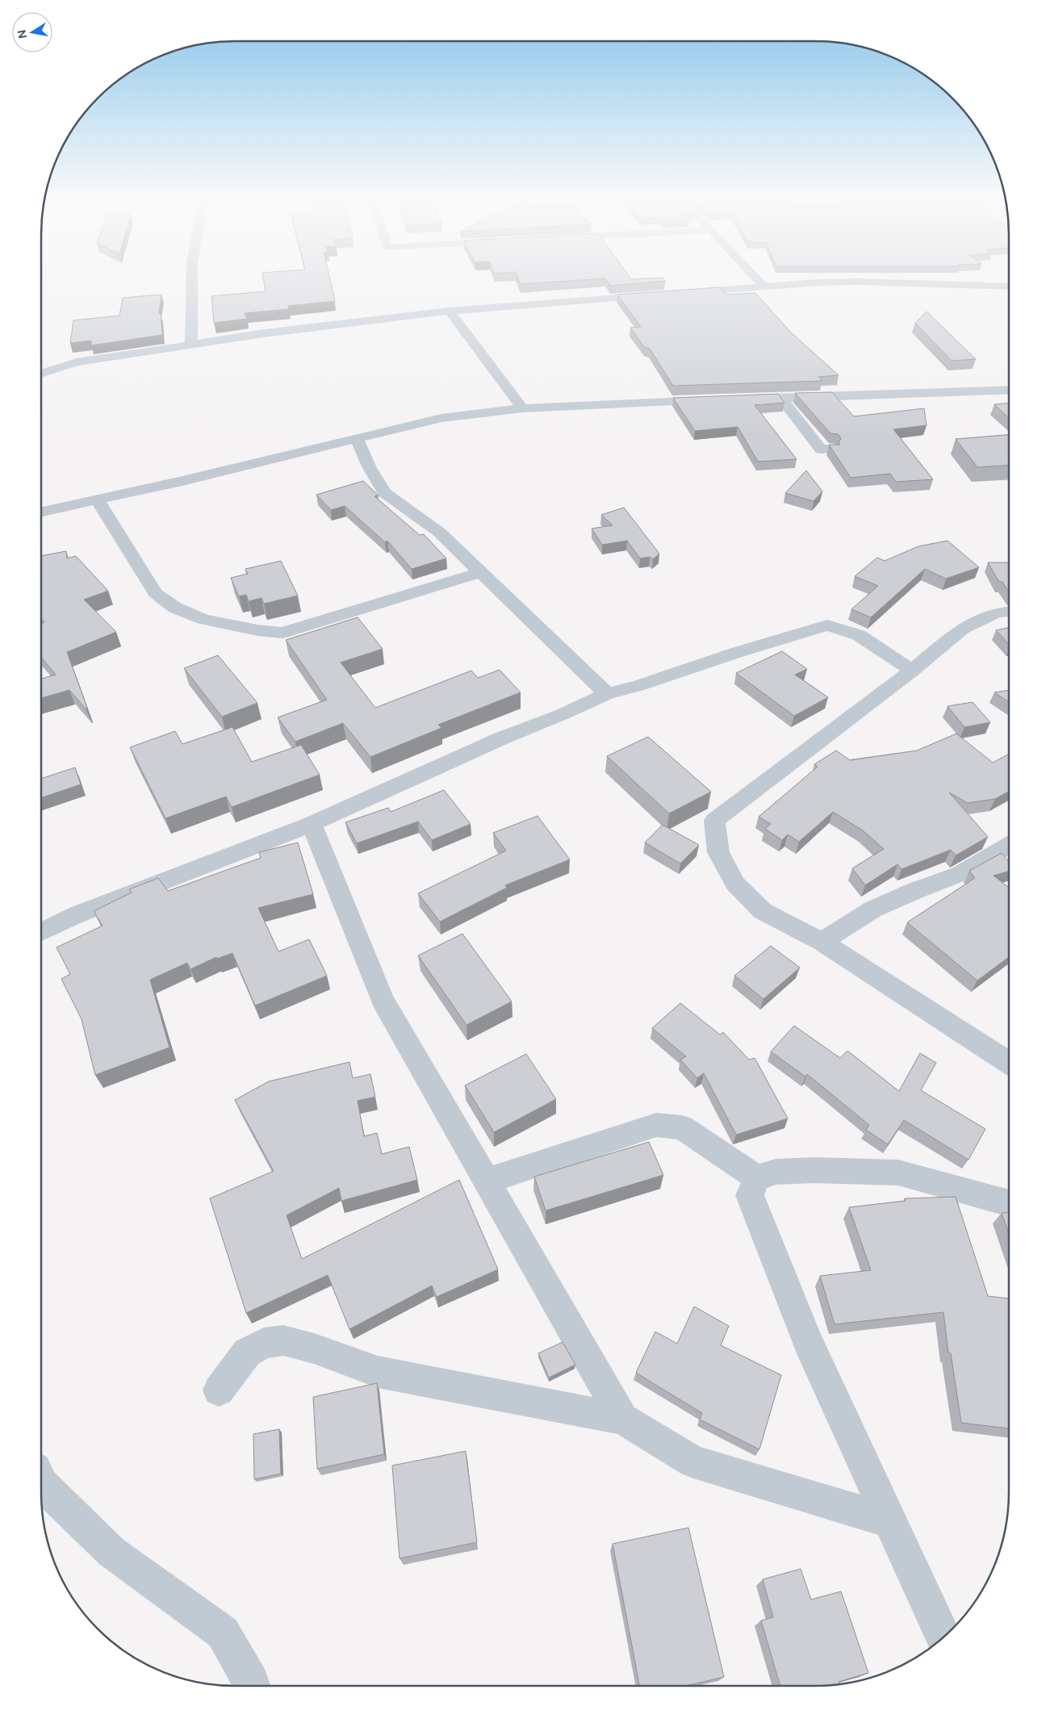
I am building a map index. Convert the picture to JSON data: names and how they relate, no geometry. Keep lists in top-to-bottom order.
{
  "north": "left"
}
